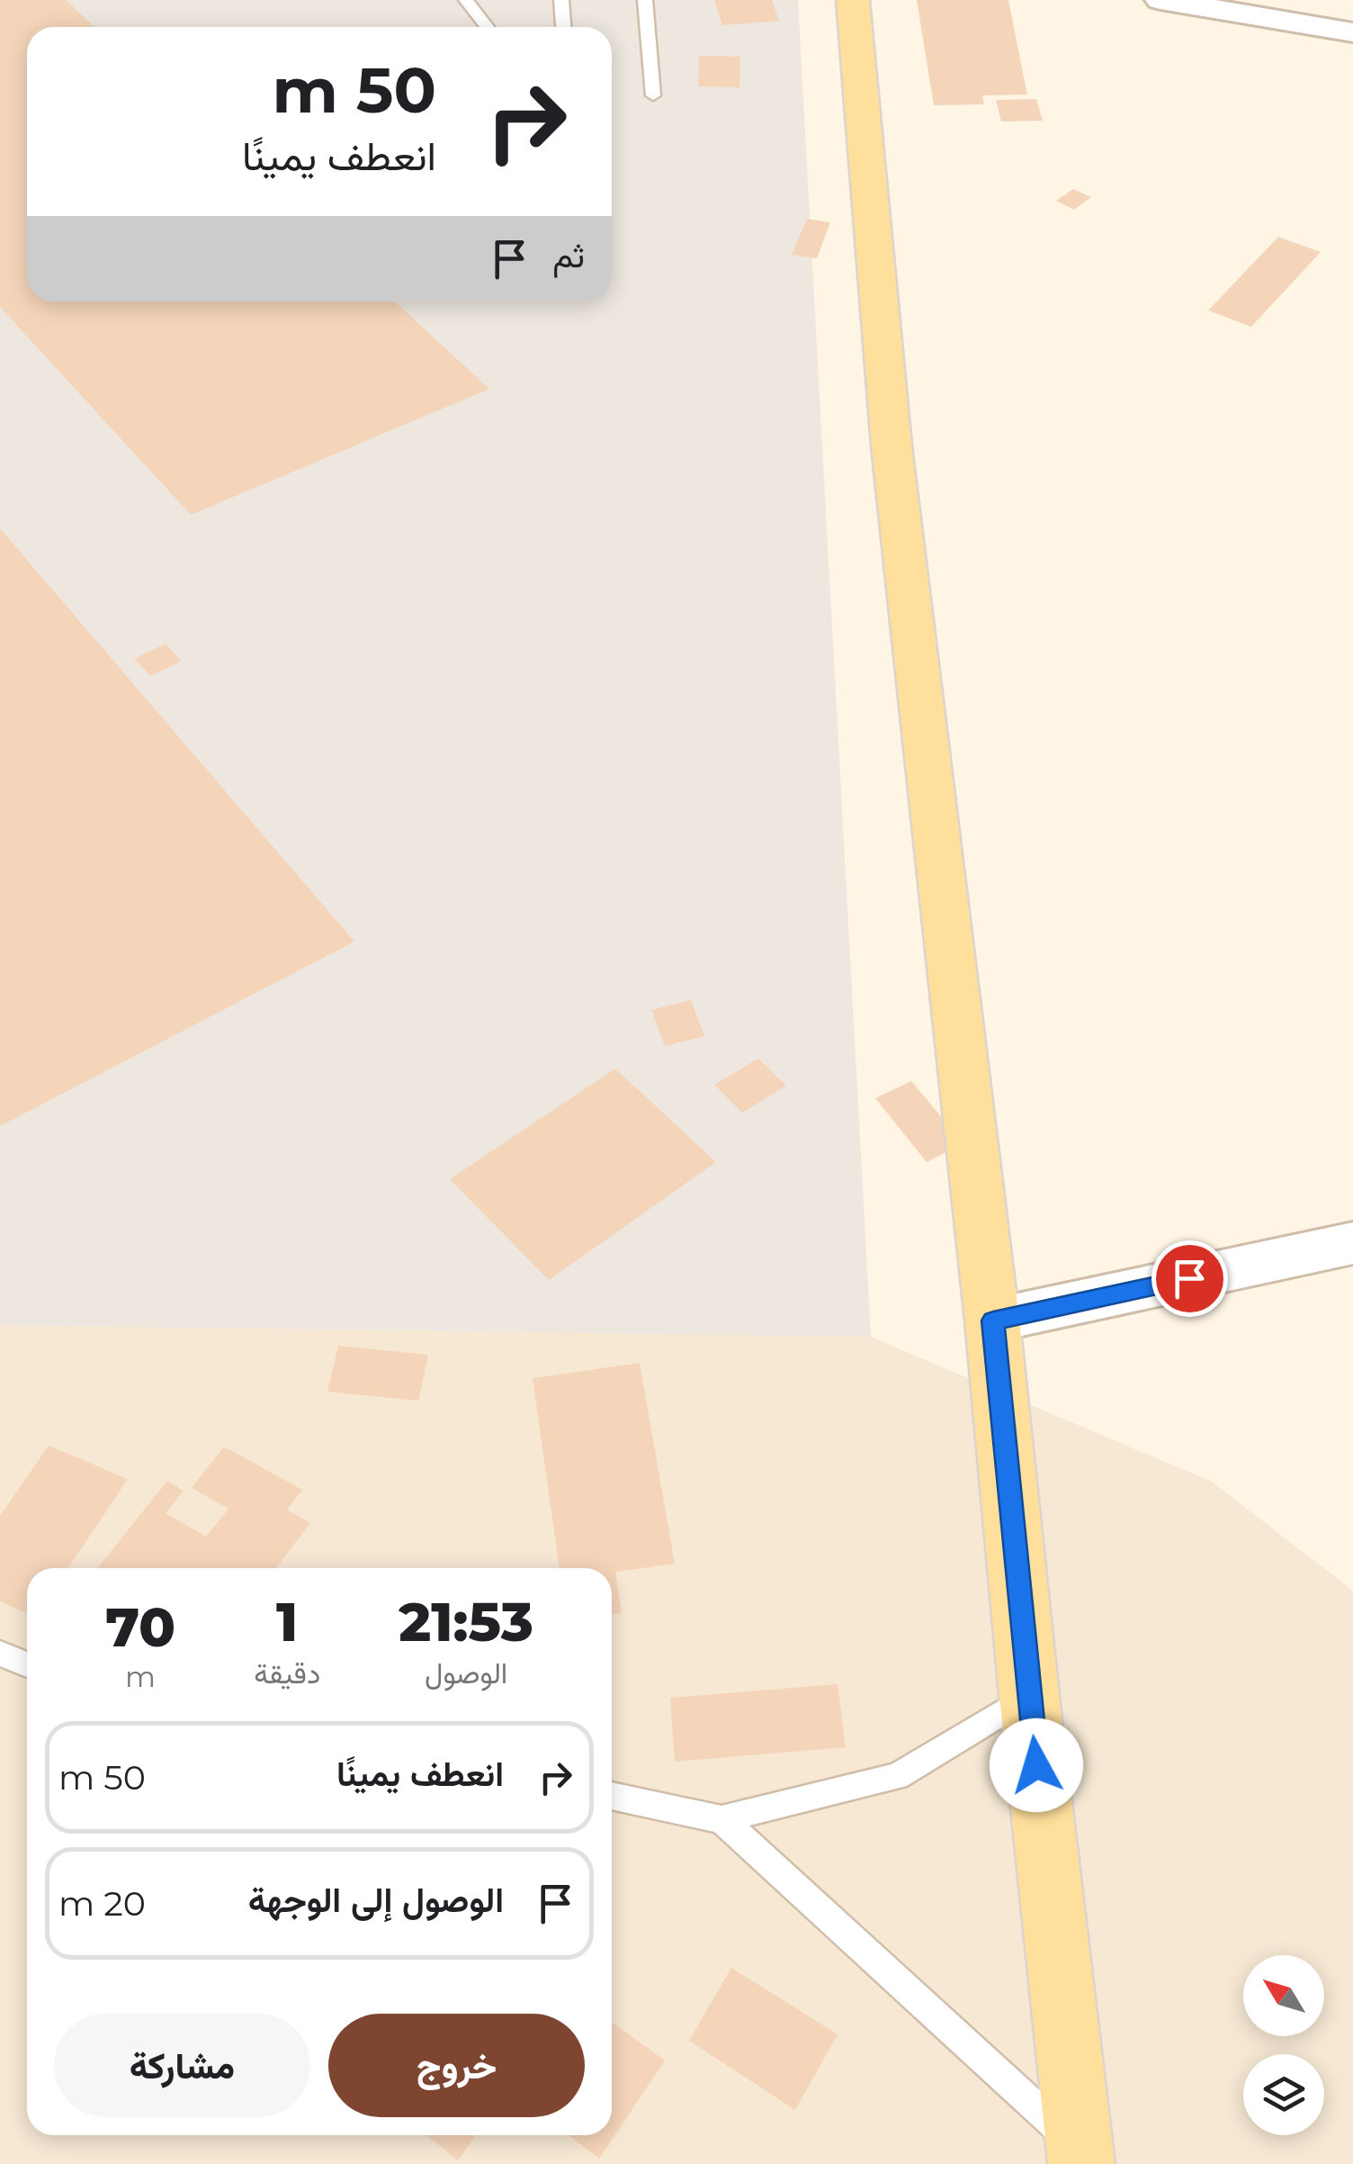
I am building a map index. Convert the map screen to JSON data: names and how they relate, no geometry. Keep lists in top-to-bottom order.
{
  "north": "top left",
  "page": {
    "turn": ["50 m", "انعطف يمينًا"],
    "then": "ثم",
    "eta": [
      "21:53",
      "الوصول",
      "1",
      "دقيقة",
      "70",
      "m"
    ],
    "list": [
      {
        "name": "انعطف يمينًا",
        "value": "50 m"
      },
      {
        "name": "الوصول إلى الوجهة",
        "value": "20 m"
      }
    ],
    "buttons": ["خروج", "مشاركة"]
  }
}
